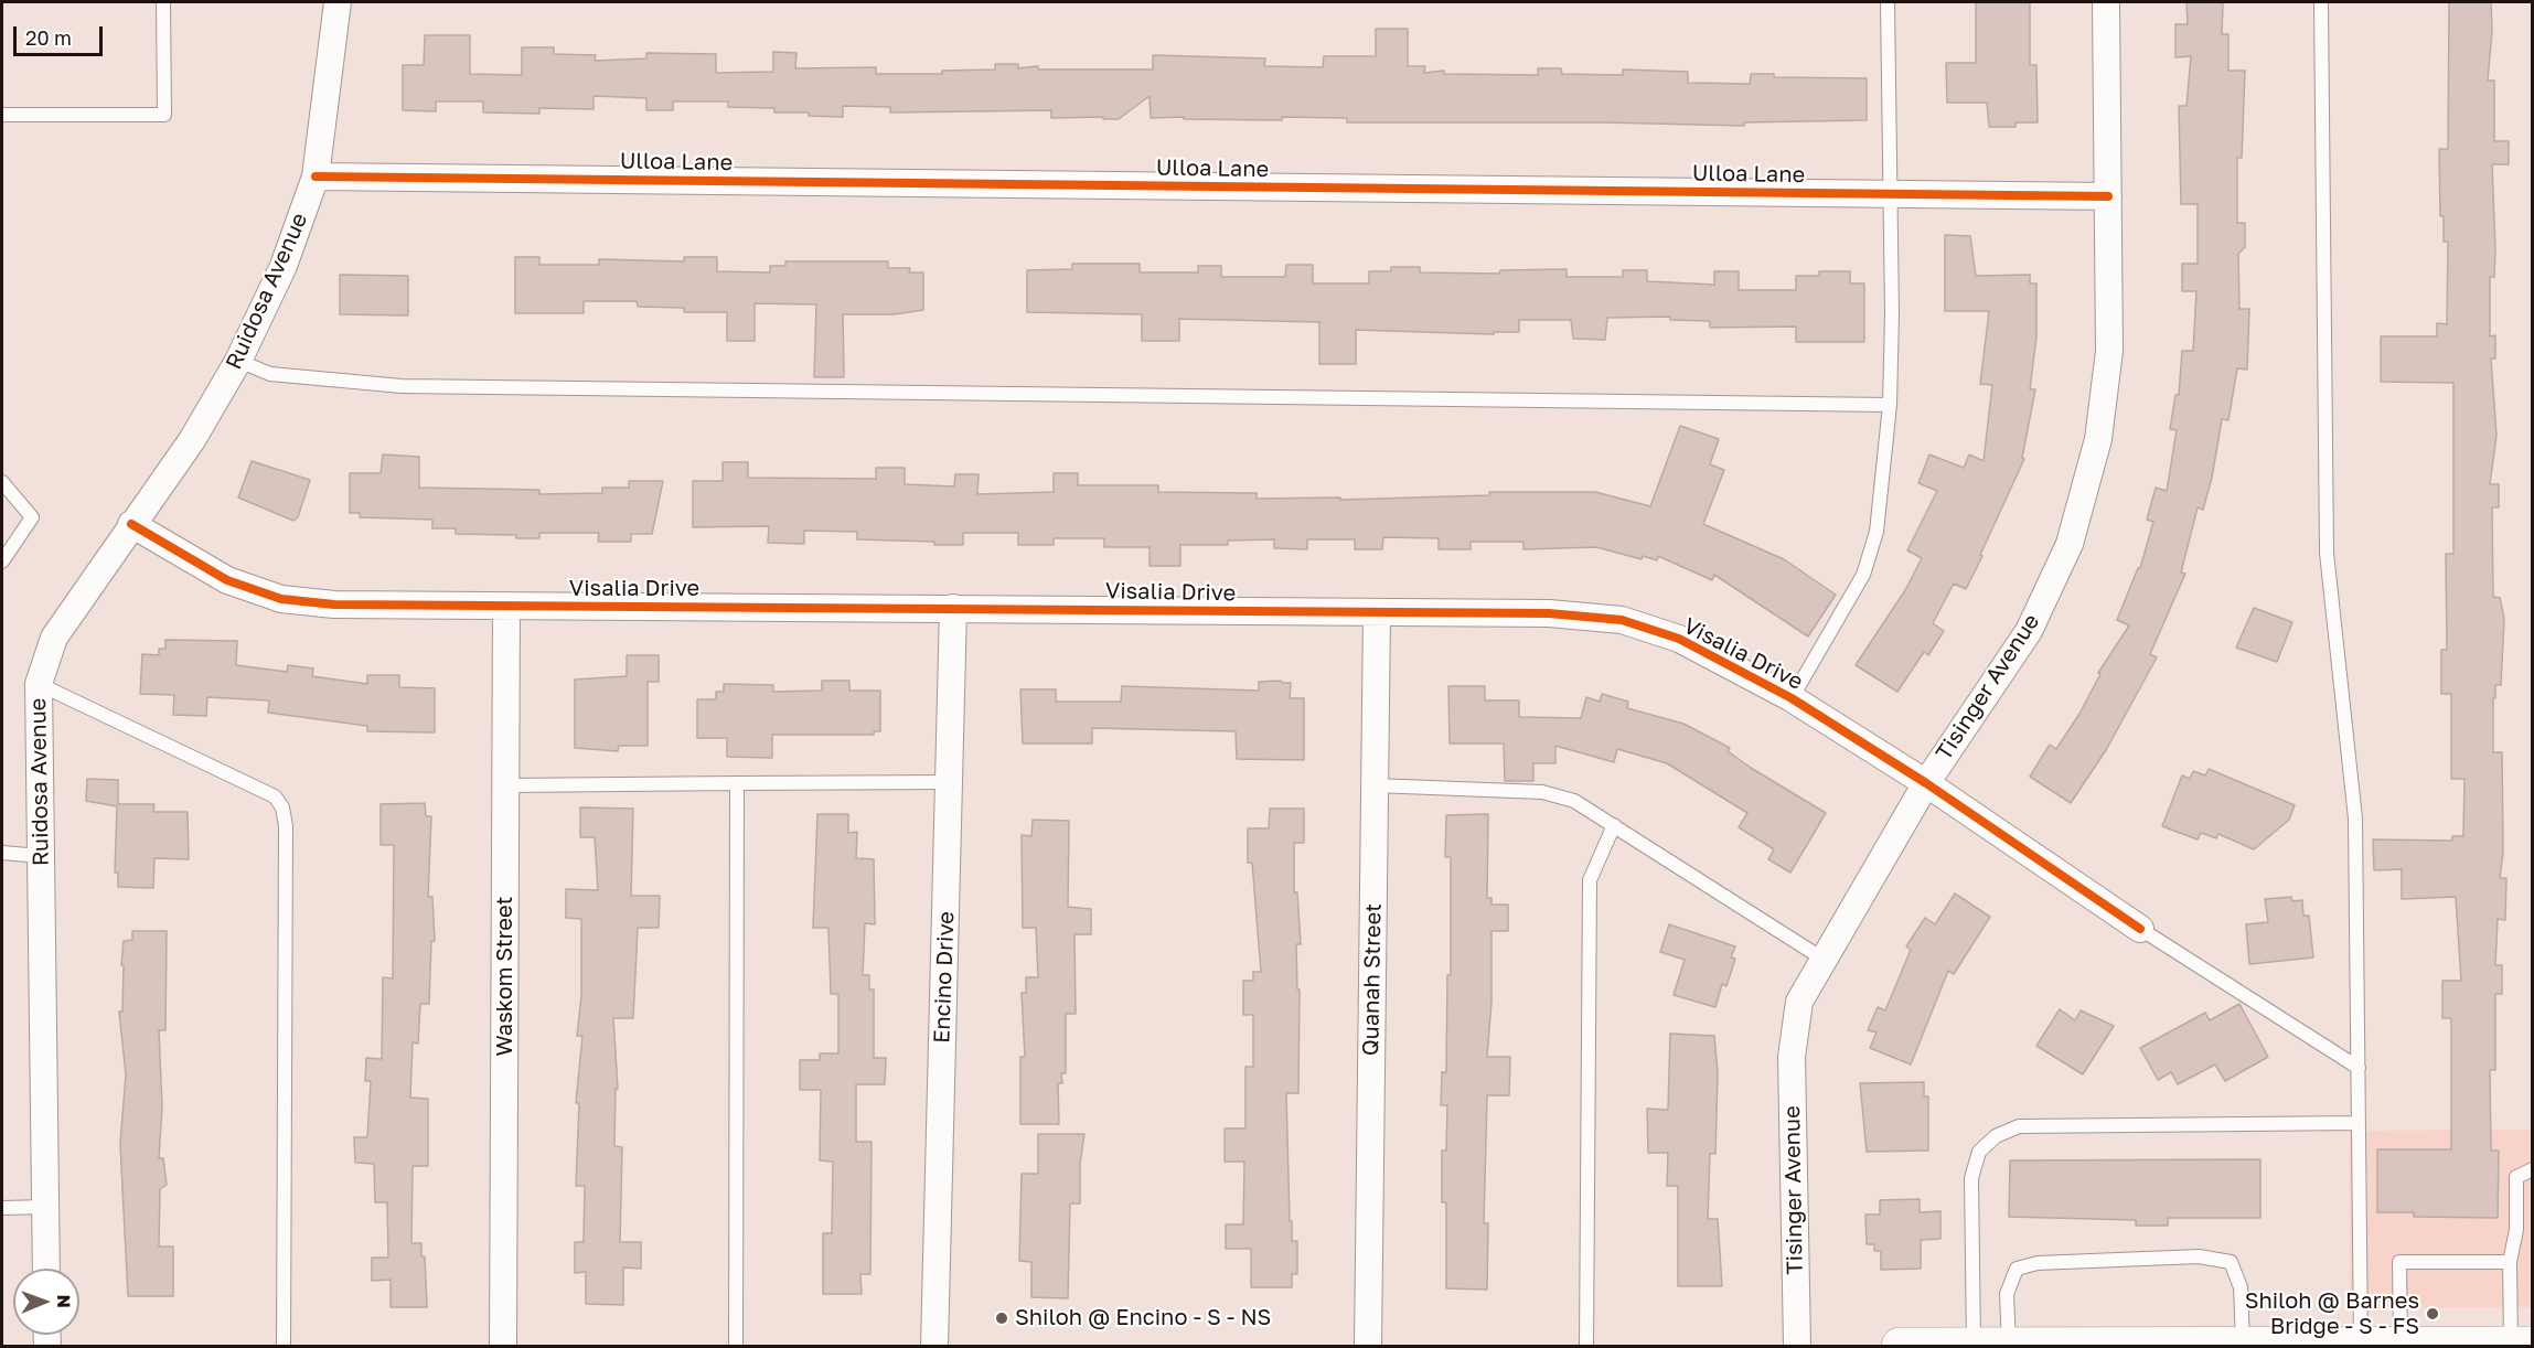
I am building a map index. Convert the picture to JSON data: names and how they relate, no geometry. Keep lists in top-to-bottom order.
{
  "streets": {
    "street": [
      "Ulloa Lane",
      "Ruidosa Avenue",
      "Visalia Drive",
      "Tisinger Avenue",
      "Waskom Street",
      "Encino Drive",
      "Quanah Street"
    ]
  },
  "crossings": [
    ["Ulloa Lane", "Ruidosa Avenue"],
    ["Ulloa Lane", "Tisinger Avenue"],
    ["Ruidosa Avenue", "Visalia Drive"],
    ["Visalia Drive", "Tisinger Avenue"],
    ["Visalia Drive", "Waskom Street"],
    ["Visalia Drive", "Encino Drive"],
    ["Visalia Drive", "Quanah Street"]
  ],
  "places": ["Shiloh @ Barnes Bridge - S - FS", "Shiloh @ Encino - S - NS"],
  "scale_bar": "20 m",
  "north": "right"
}
